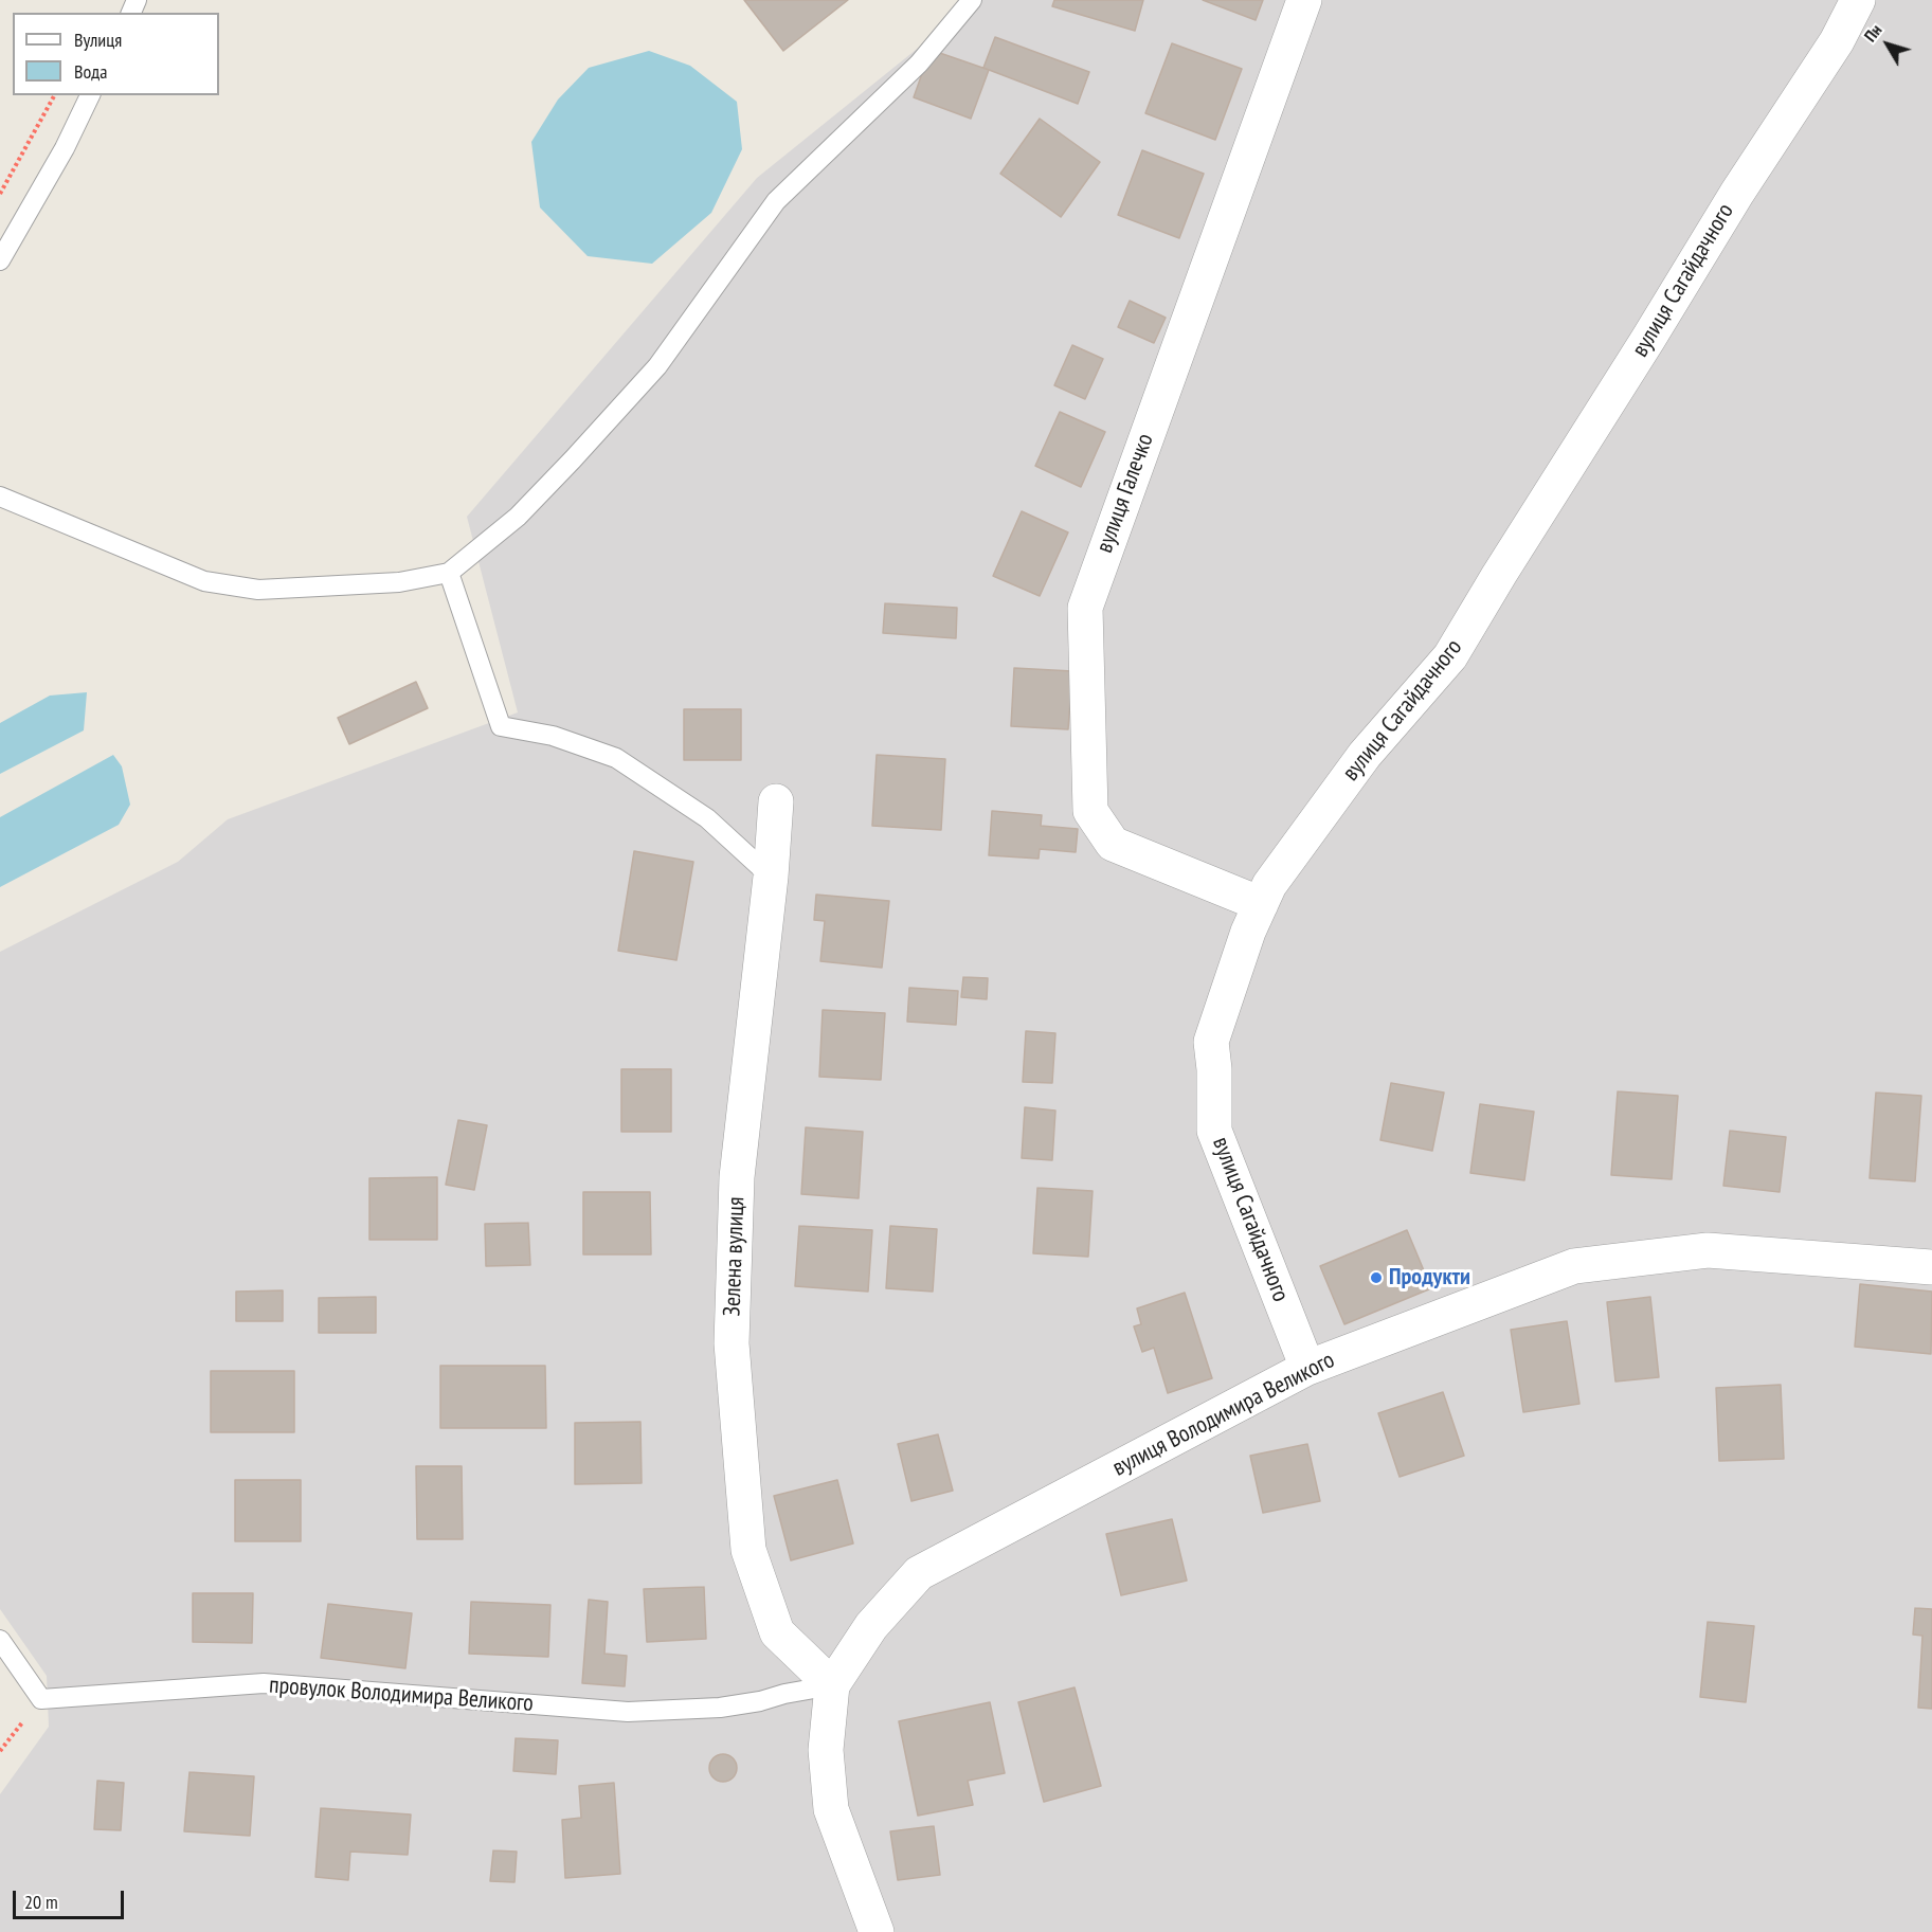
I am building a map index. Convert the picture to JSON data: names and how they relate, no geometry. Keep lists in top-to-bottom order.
{
  "streets": {
    "street": [
      "вулиця Сагайдачного",
      "вулиця Галечко",
      "Зелена вулиця",
      "вулиця Володимира Великого"
    ],
    "lane": ["провулок Володимира Великого"]
  },
  "crossings": [
    ["вулиця Сагайдачного", "вулиця Галечко"],
    ["вулиця Сагайдачного", "вулиця Володимира Великого"],
    ["Зелена вулиця", "вулиця Володимира Великого"],
    ["Зелена вулиця", "провулок Володимира Великого"],
    ["вулиця Володимира Великого", "провулок Володимира Великого"]
  ],
  "places": ["Продукти"],
  "legend": ["Вулиця", "Вода"],
  "scale_bar": "20 m",
  "north": "top left"
}
